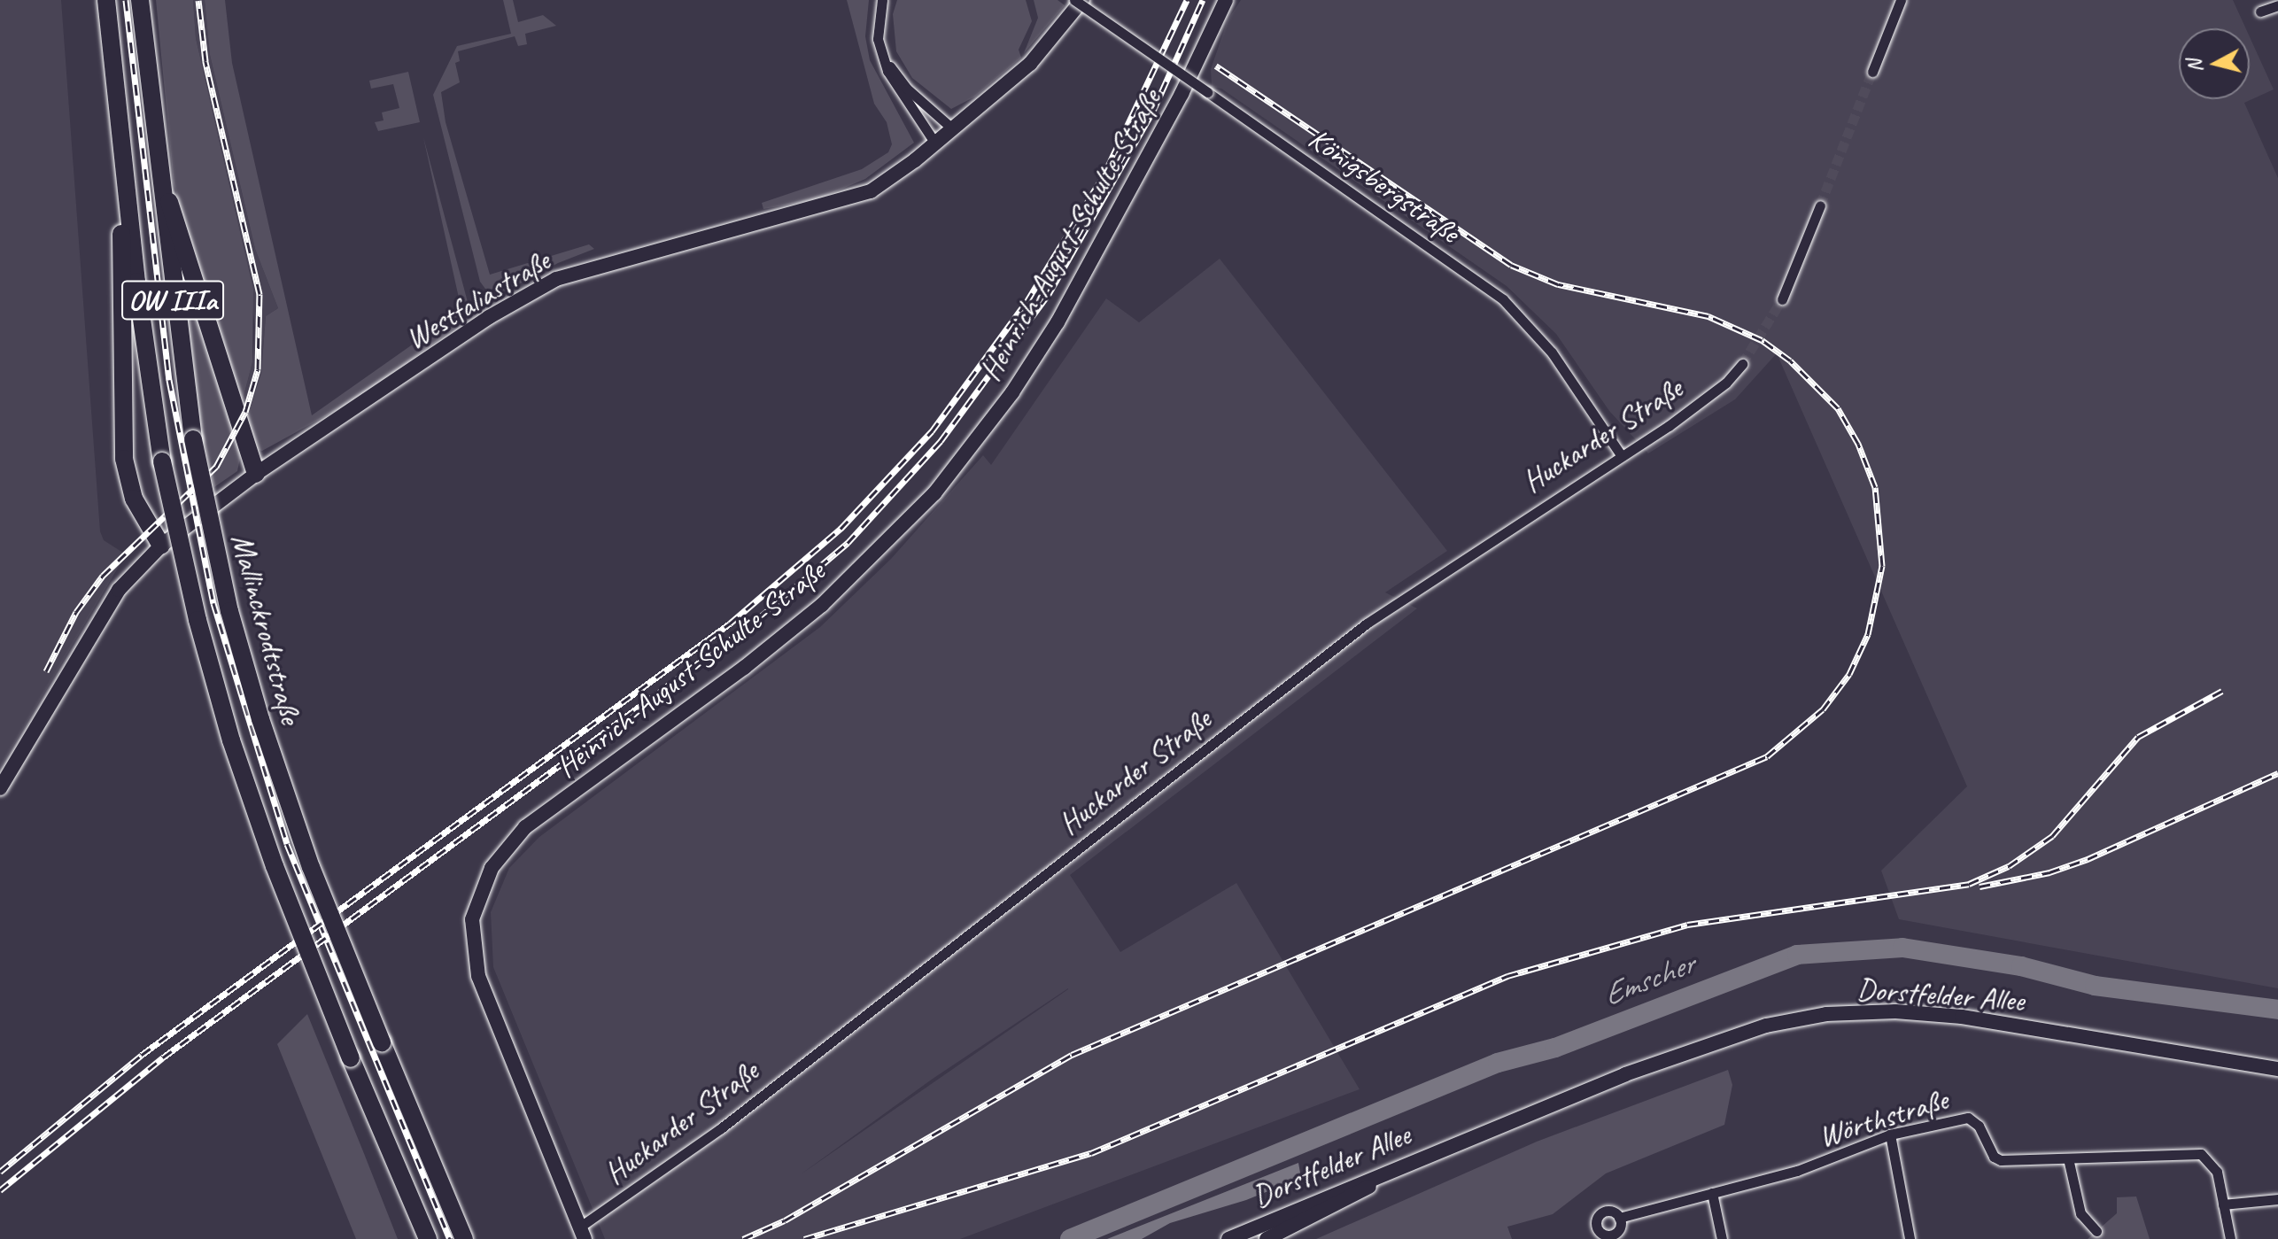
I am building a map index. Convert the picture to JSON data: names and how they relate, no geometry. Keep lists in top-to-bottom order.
{
  "streets": {
    "highway": ["OW IIIa", "Mallinckrodtstraße"],
    "street": [
      "Königsbergstraße",
      "Heinrich-August-Schulte-Straße",
      "Westfaliastraße",
      "Huckarder Straße",
      "Dorstfelder Allee",
      "Wörthstraße"
    ]
  },
  "crossings": [
    ["Königsbergstraße", "Huckarder Straße"],
    ["Heinrich-August-Schulte-Straße", "Huckarder Straße"]
  ],
  "water": ["Emscher"],
  "north": "left"
}
